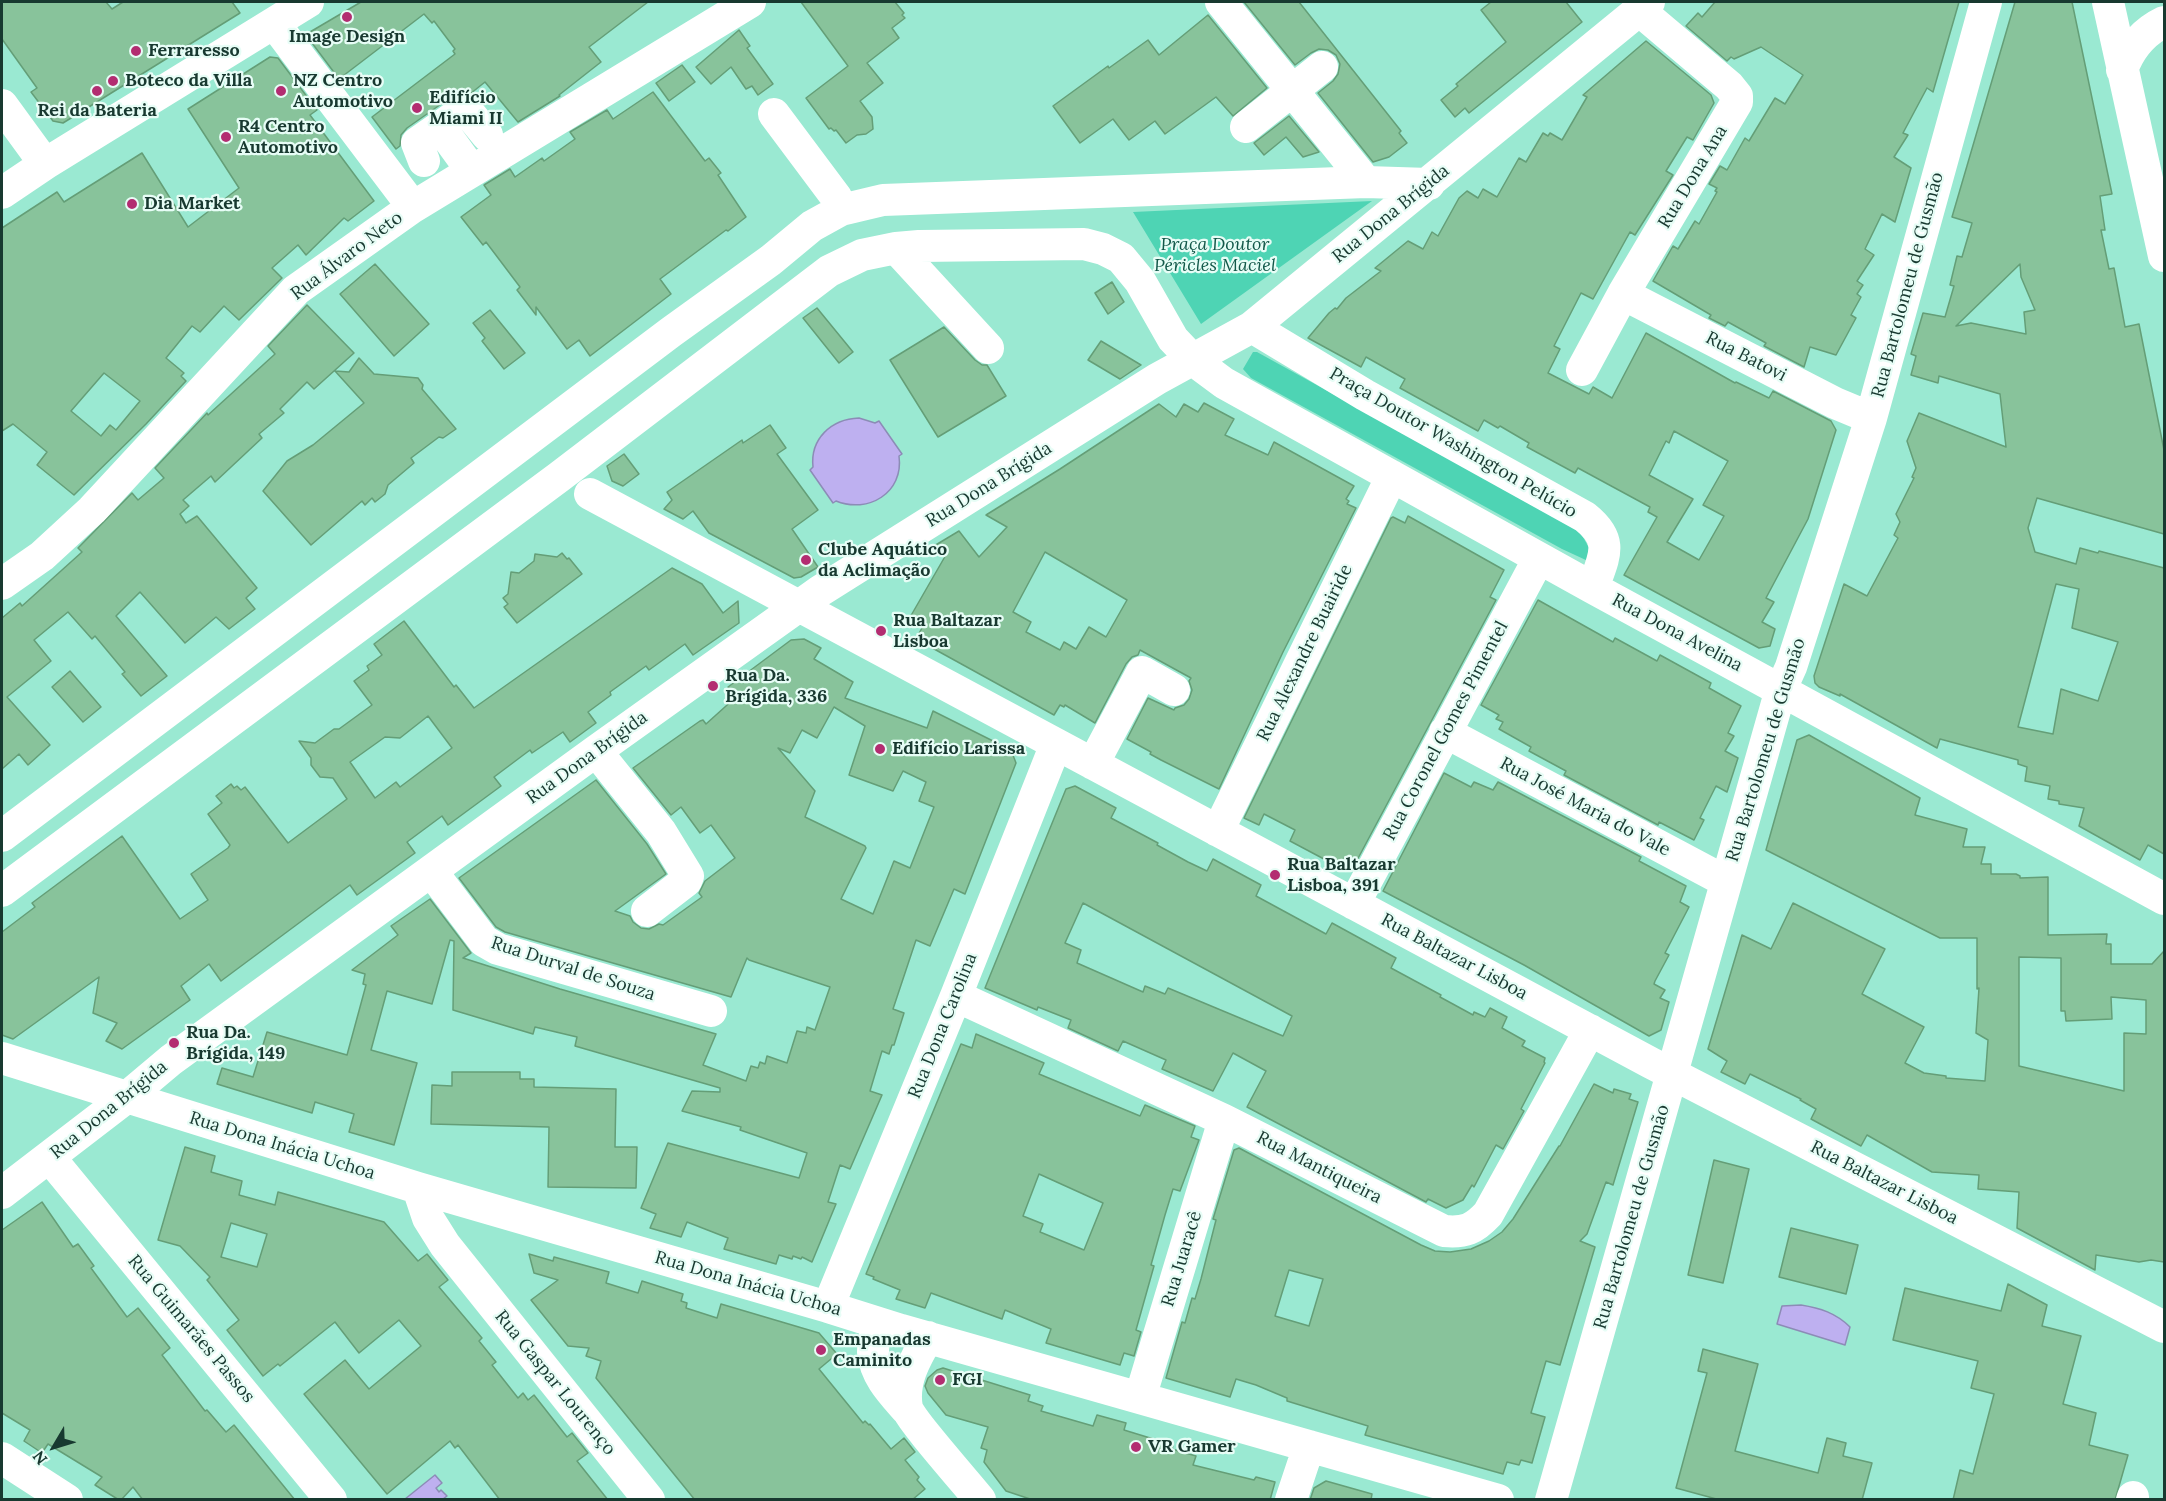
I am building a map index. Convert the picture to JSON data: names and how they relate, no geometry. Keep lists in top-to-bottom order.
{
  "streets": {
    "street": [
      "Rua Dona Ana",
      "Rua Dona Brígida",
      "Rua Álvaro Neto",
      "Rua Bartolomeu de Gusmão",
      "Rua Batovi",
      "Praça Doutor Washington Pelúcio",
      "Rua Dona Avelina",
      "Rua Alexandre Buairide",
      "Rua Coronel Gomes Pimentel",
      "Rua José Maria do Vale",
      "Rua Baltazar Lisboa",
      "Rua Durval de Souza",
      "Rua Dona Carolina",
      "Rua Dona Inácia Uchoa",
      "Rua Mantiqueira",
      "Rua Juaracê",
      "Rua Guimarães Passos",
      "Rua Gaspar Lourenço"
    ]
  },
  "crossings": [
    ["Rua Dona Ana", "Rua Dona Brígida"],
    ["Rua Dona Ana", "Rua Batovi"],
    ["Rua Dona Brígida", "Praça Doutor Washington Pelúcio"],
    ["Rua Dona Brígida", "Rua Dona Avelina"],
    ["Rua Dona Brígida", "Rua Baltazar Lisboa"],
    ["Rua Dona Brígida", "Rua Durval de Souza"],
    ["Rua Dona Brígida", "Rua Dona Inácia Uchoa"],
    ["Rua Dona Brígida", "Rua Guimarães Passos"],
    ["Rua Bartolomeu de Gusmão", "Rua Batovi"],
    ["Rua Bartolomeu de Gusmão", "Rua Dona Avelina"],
    ["Rua Bartolomeu de Gusmão", "Rua José Maria do Vale"],
    ["Rua Bartolomeu de Gusmão", "Rua Baltazar Lisboa"],
    ["Praça Doutor Washington Pelúcio", "Rua Dona Avelina"],
    ["Rua Dona Avelina", "Rua Alexandre Buairide"],
    ["Rua Dona Avelina", "Rua Coronel Gomes Pimentel"],
    ["Rua Alexandre Buairide", "Rua Baltazar Lisboa"],
    ["Rua Coronel Gomes Pimentel", "Rua José Maria do Vale"],
    ["Rua Coronel Gomes Pimentel", "Rua Baltazar Lisboa"],
    ["Rua Baltazar Lisboa", "Rua Dona Carolina"],
    ["Rua Baltazar Lisboa", "Rua Mantiqueira"],
    ["Rua Dona Carolina", "Rua Dona Inácia Uchoa"],
    ["Rua Dona Carolina", "Rua Mantiqueira"],
    ["Rua Dona Inácia Uchoa", "Rua Juaracê"],
    ["Rua Dona Inácia Uchoa", "Rua Gaspar Lourenço"],
    ["Rua Mantiqueira", "Rua Juaracê"]
  ],
  "parks": ["Praça Doutor Péricles Maciel"],
  "places": [
    "Image Design",
    "Ferraresso",
    "Boteco da Villa",
    "Rei da Bateria",
    "NZ Centro Automotivo",
    "Edifício Miami II",
    "R4 Centro Automotivo",
    "Dia Market",
    "Clube Aquático da Aclimação",
    "Rua Baltazar Lisboa",
    "Rua Da. Brígida, 336",
    "Edifício Larissa",
    "Rua Baltazar Lisboa, 391",
    "Rua Da. Brígida, 149",
    "Empanadas Caminito",
    "FGI",
    "VR Gamer"
  ],
  "north": "bottom left"
}
